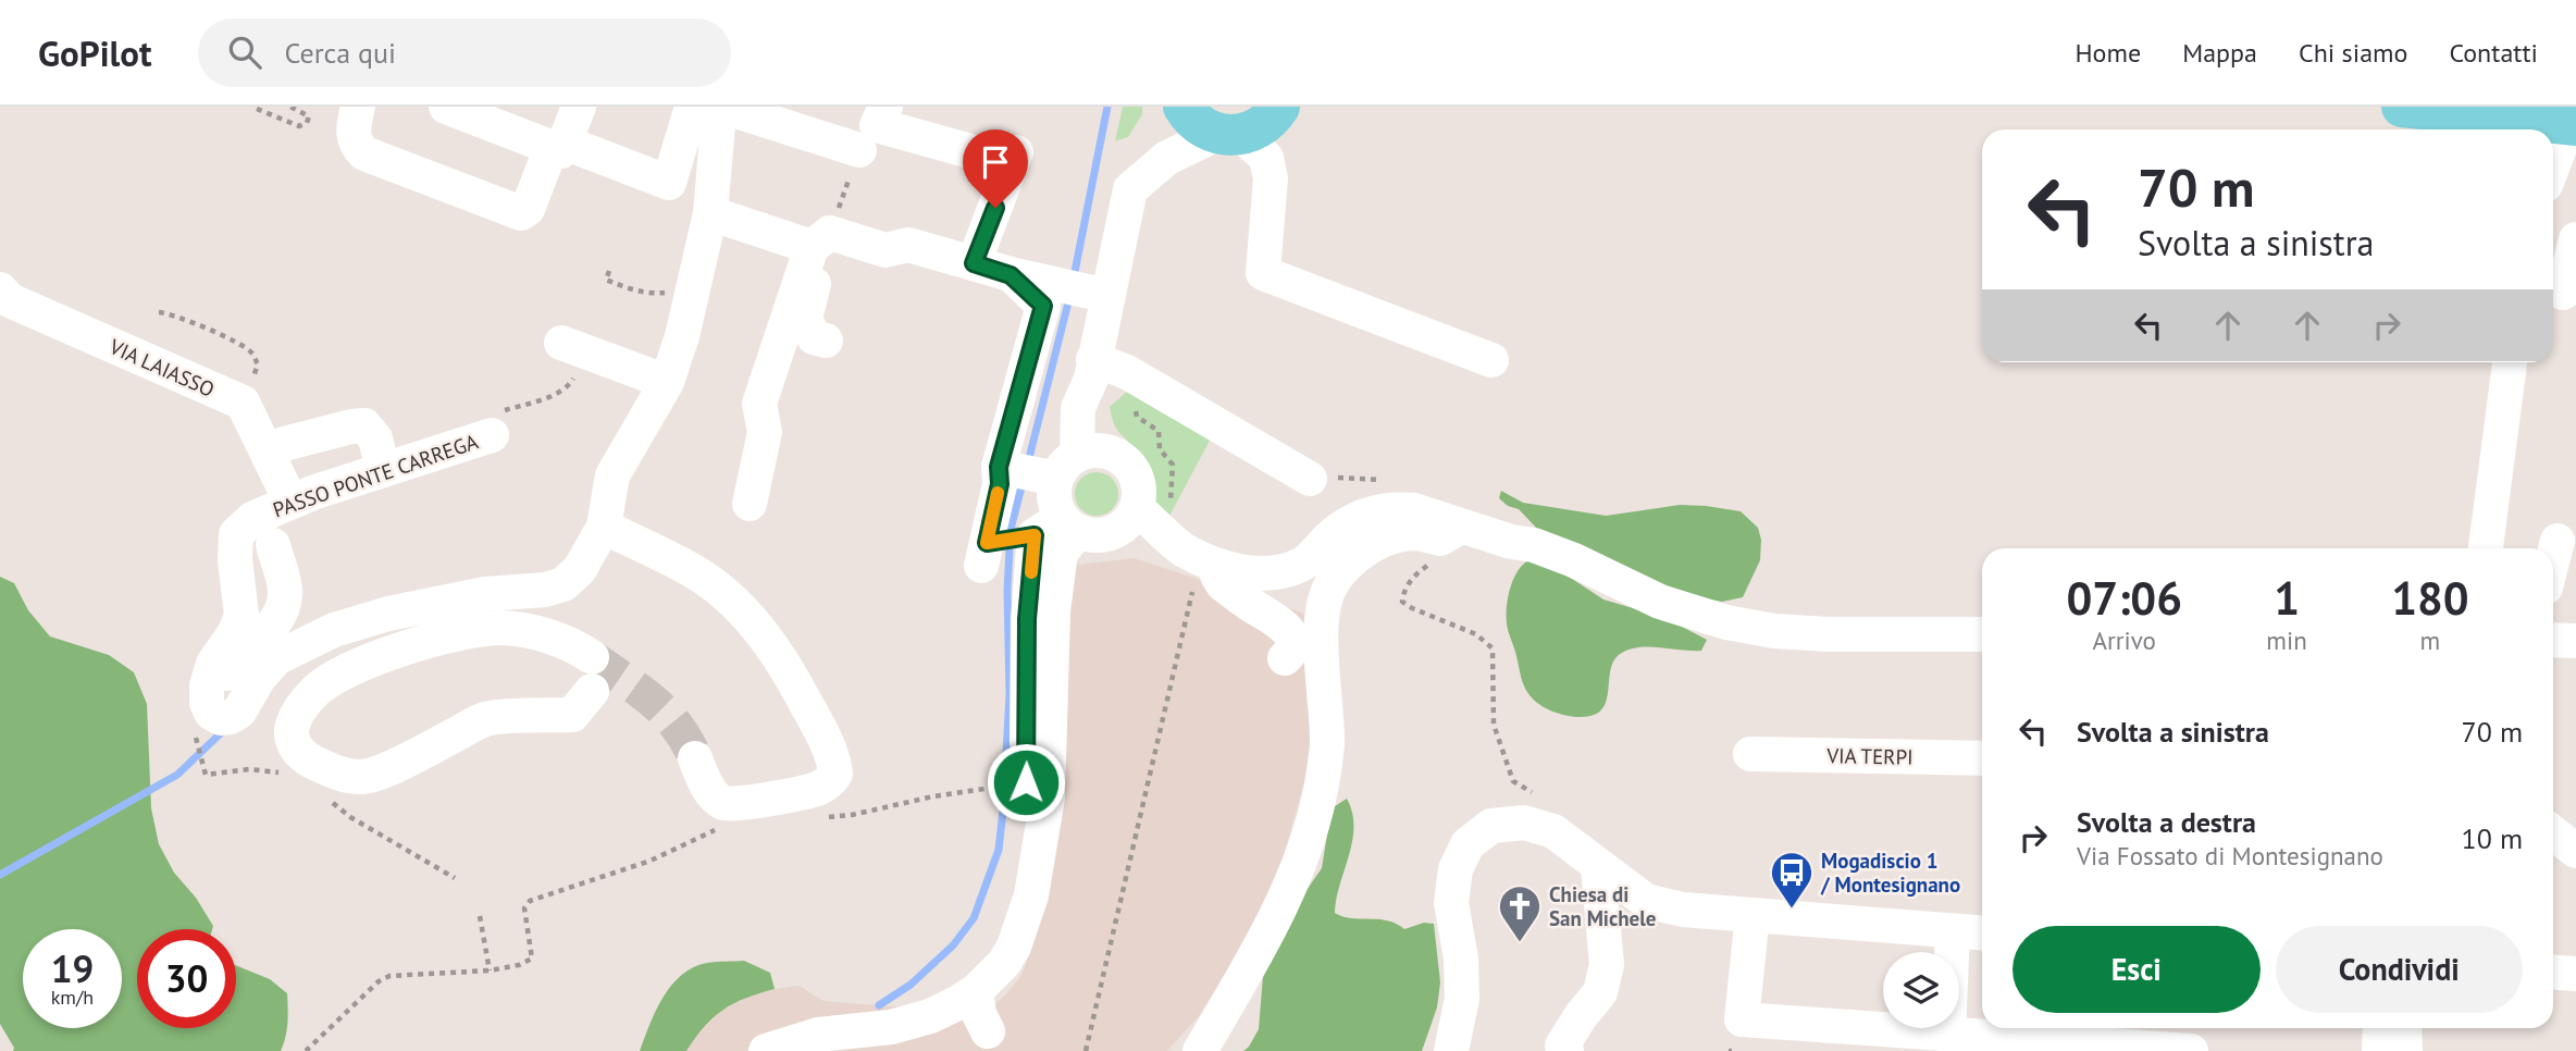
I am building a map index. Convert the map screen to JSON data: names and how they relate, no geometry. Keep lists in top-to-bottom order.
{
  "streets": {
    "street": ["VIA LAIASSO", "PASSO PONTE CARREGA", "VIA TERPI"]
  },
  "places": {
    "bus stop": ["Mogadiscio 1 / Montesignano"],
    "church": ["Chiesa di San Michele"]
  },
  "page": {
    "header": "GoPilot",
    "search": "Cerca qui",
    "nav": [
      "Home",
      "Mappa",
      "Chi siamo",
      "Contatti"
    ],
    "turn": ["70 m", "Svolta a sinistra"],
    "eta": [
      "07:06",
      "Arrivo",
      "1",
      "min",
      "180",
      "m"
    ],
    "list": [
      {
        "name": "Svolta a sinistra",
        "value": "70 m"
      },
      {
        "name": "Svolta a destra",
        "note": "Via Fossato di Montesignano",
        "value": "10 m"
      }
    ],
    "buttons": ["Esci", "Condividi"],
    "speed": "19 km/h",
    "limit": "30"
  }
}
